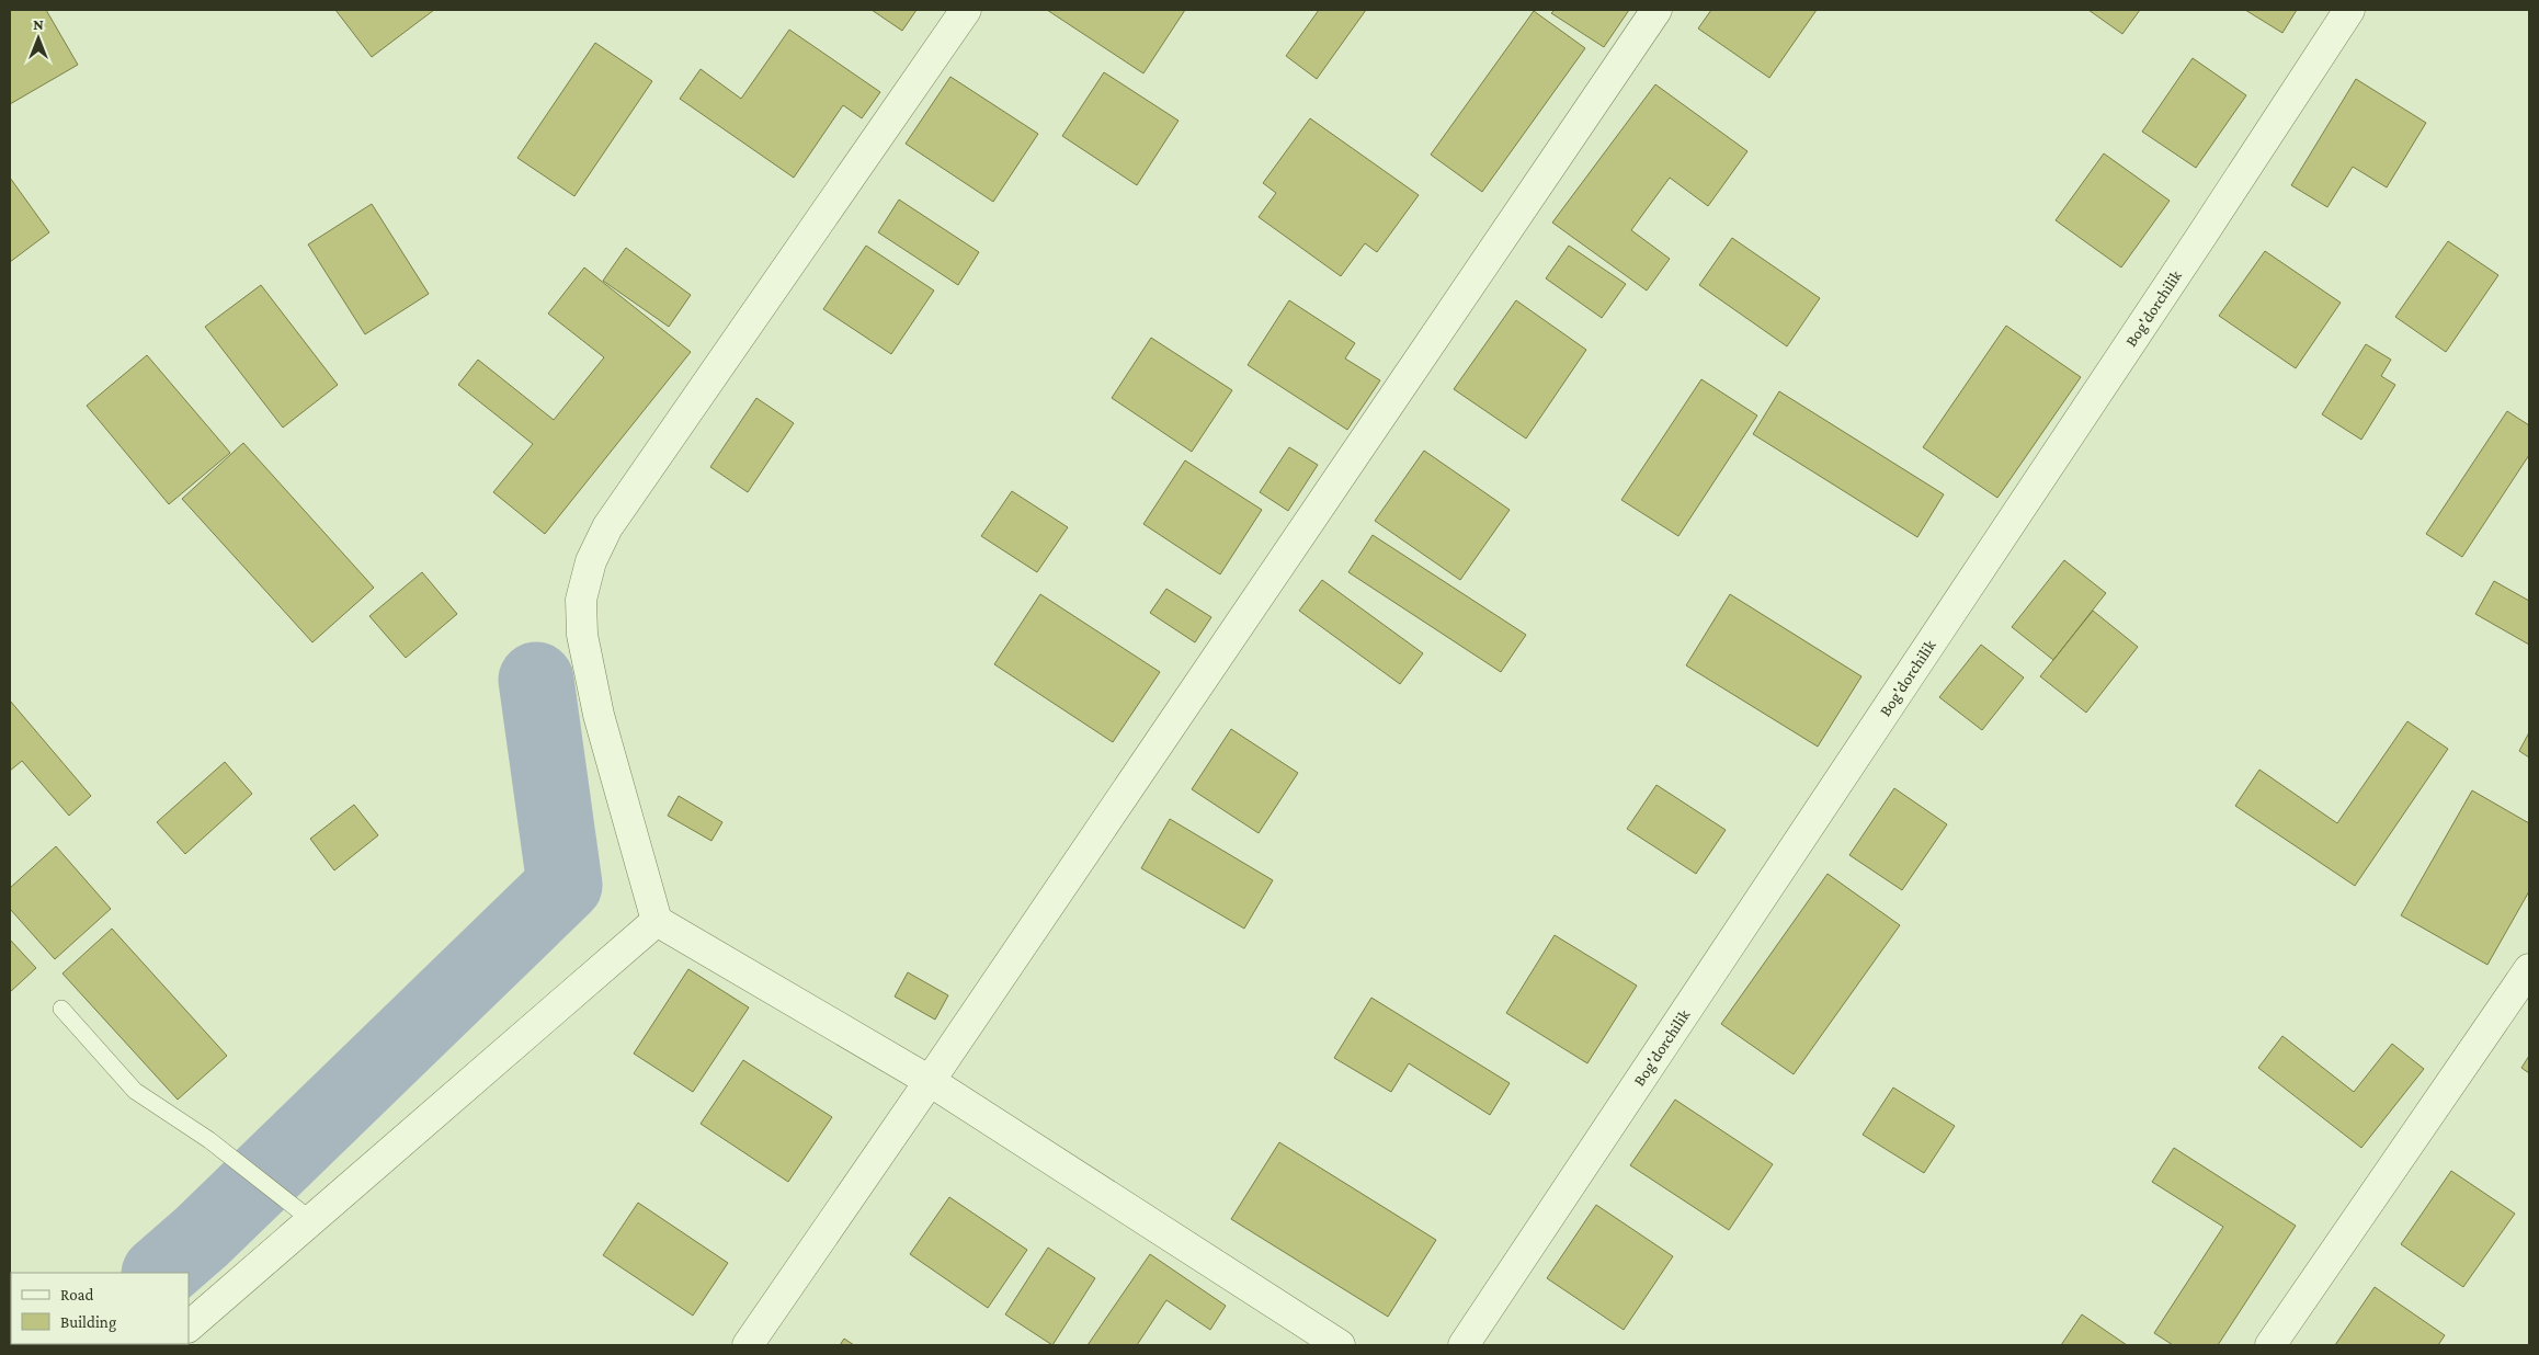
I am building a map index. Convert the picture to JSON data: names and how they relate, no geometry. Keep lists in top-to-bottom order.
{
  "streets": {
    "street": ["Bog'dorchilik"]
  },
  "legend": ["Road", "Building"],
  "north": "top"
}
